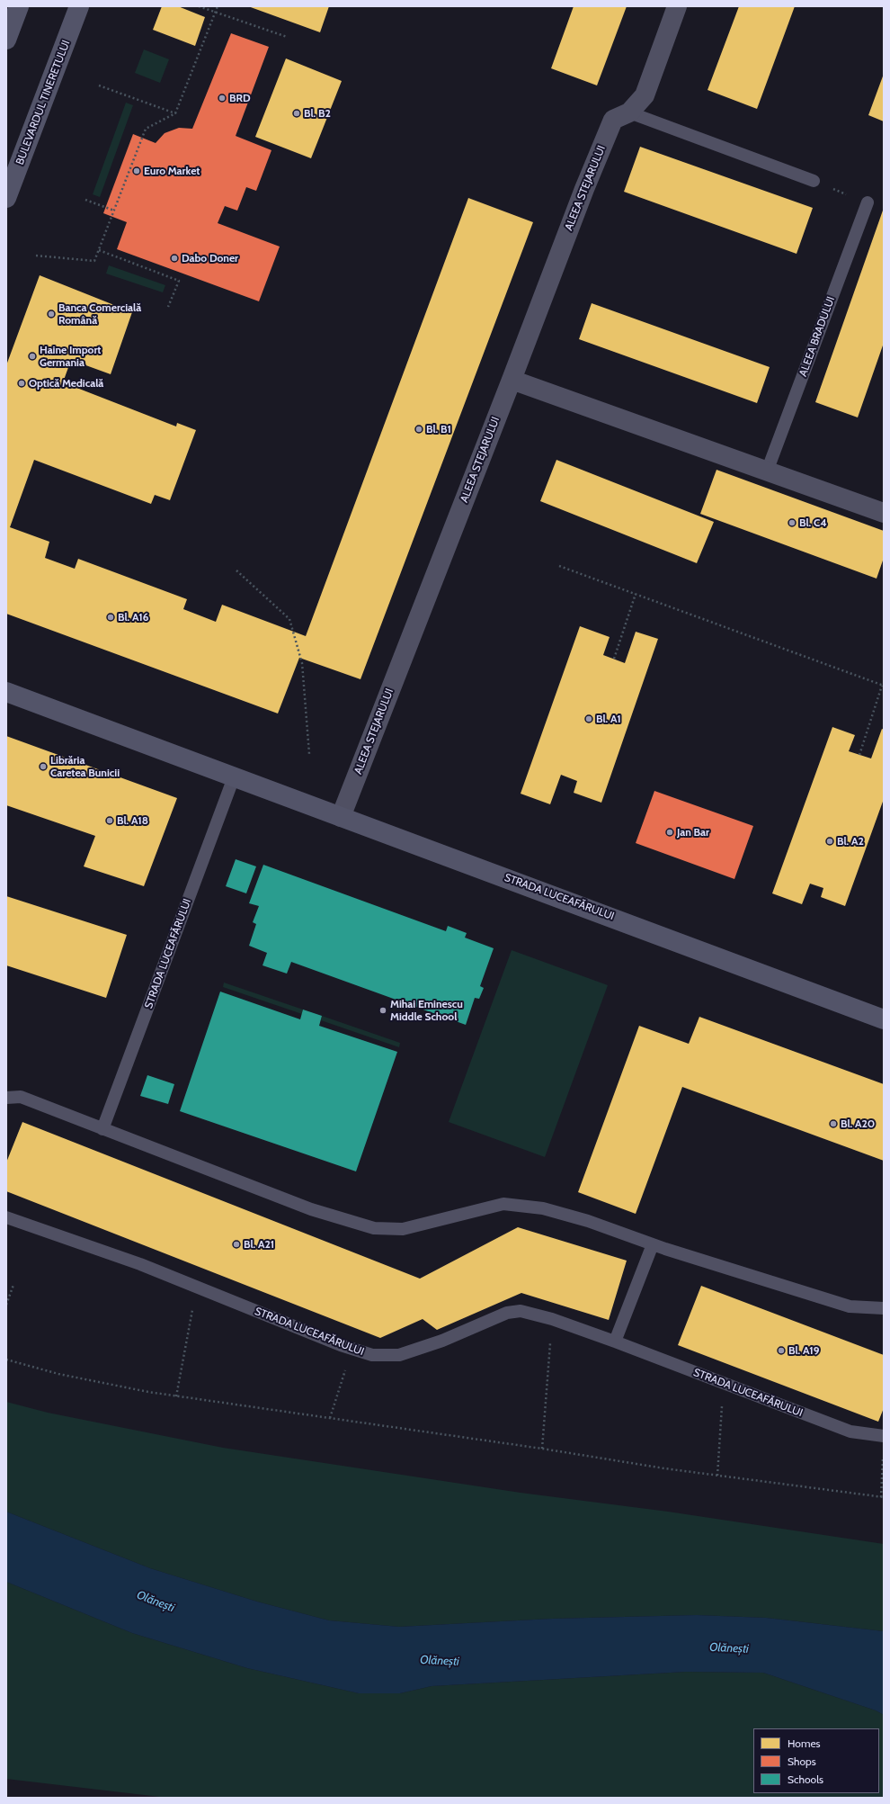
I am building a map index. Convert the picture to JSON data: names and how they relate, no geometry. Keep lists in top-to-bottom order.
{
  "streets": {
    "main road": ["BULEVARDUL TINERETULUI", "STRADA LUCEAFĂRULUI"],
    "street": ["ALEEA STEJARULUI"],
    "lane": ["ALEEA BRADULUI"]
  },
  "crossings": [
    ["ALEEA STEJARULUI", "STRADA LUCEAFĂRULUI"]
  ],
  "water": ["Olănești"],
  "places": [
    "BRD",
    "Bl. B2",
    "Euro Market",
    "Dabo Doner",
    "Banca Comercială Română",
    "Haine Import Germania",
    "Optică Medicală",
    "Bl. B1",
    "Bl. C4",
    "Bl. A16",
    "Bl. A1",
    "Librăria Caretea Bunicii",
    "Bl. A18",
    "Jan Bar",
    "Bl. A2",
    "Mihai Eminescu Middle School",
    "Bl. A20",
    "Bl. A21",
    "Bl. A19"
  ],
  "legend": ["Homes", "Shops", "Schools"]
}
